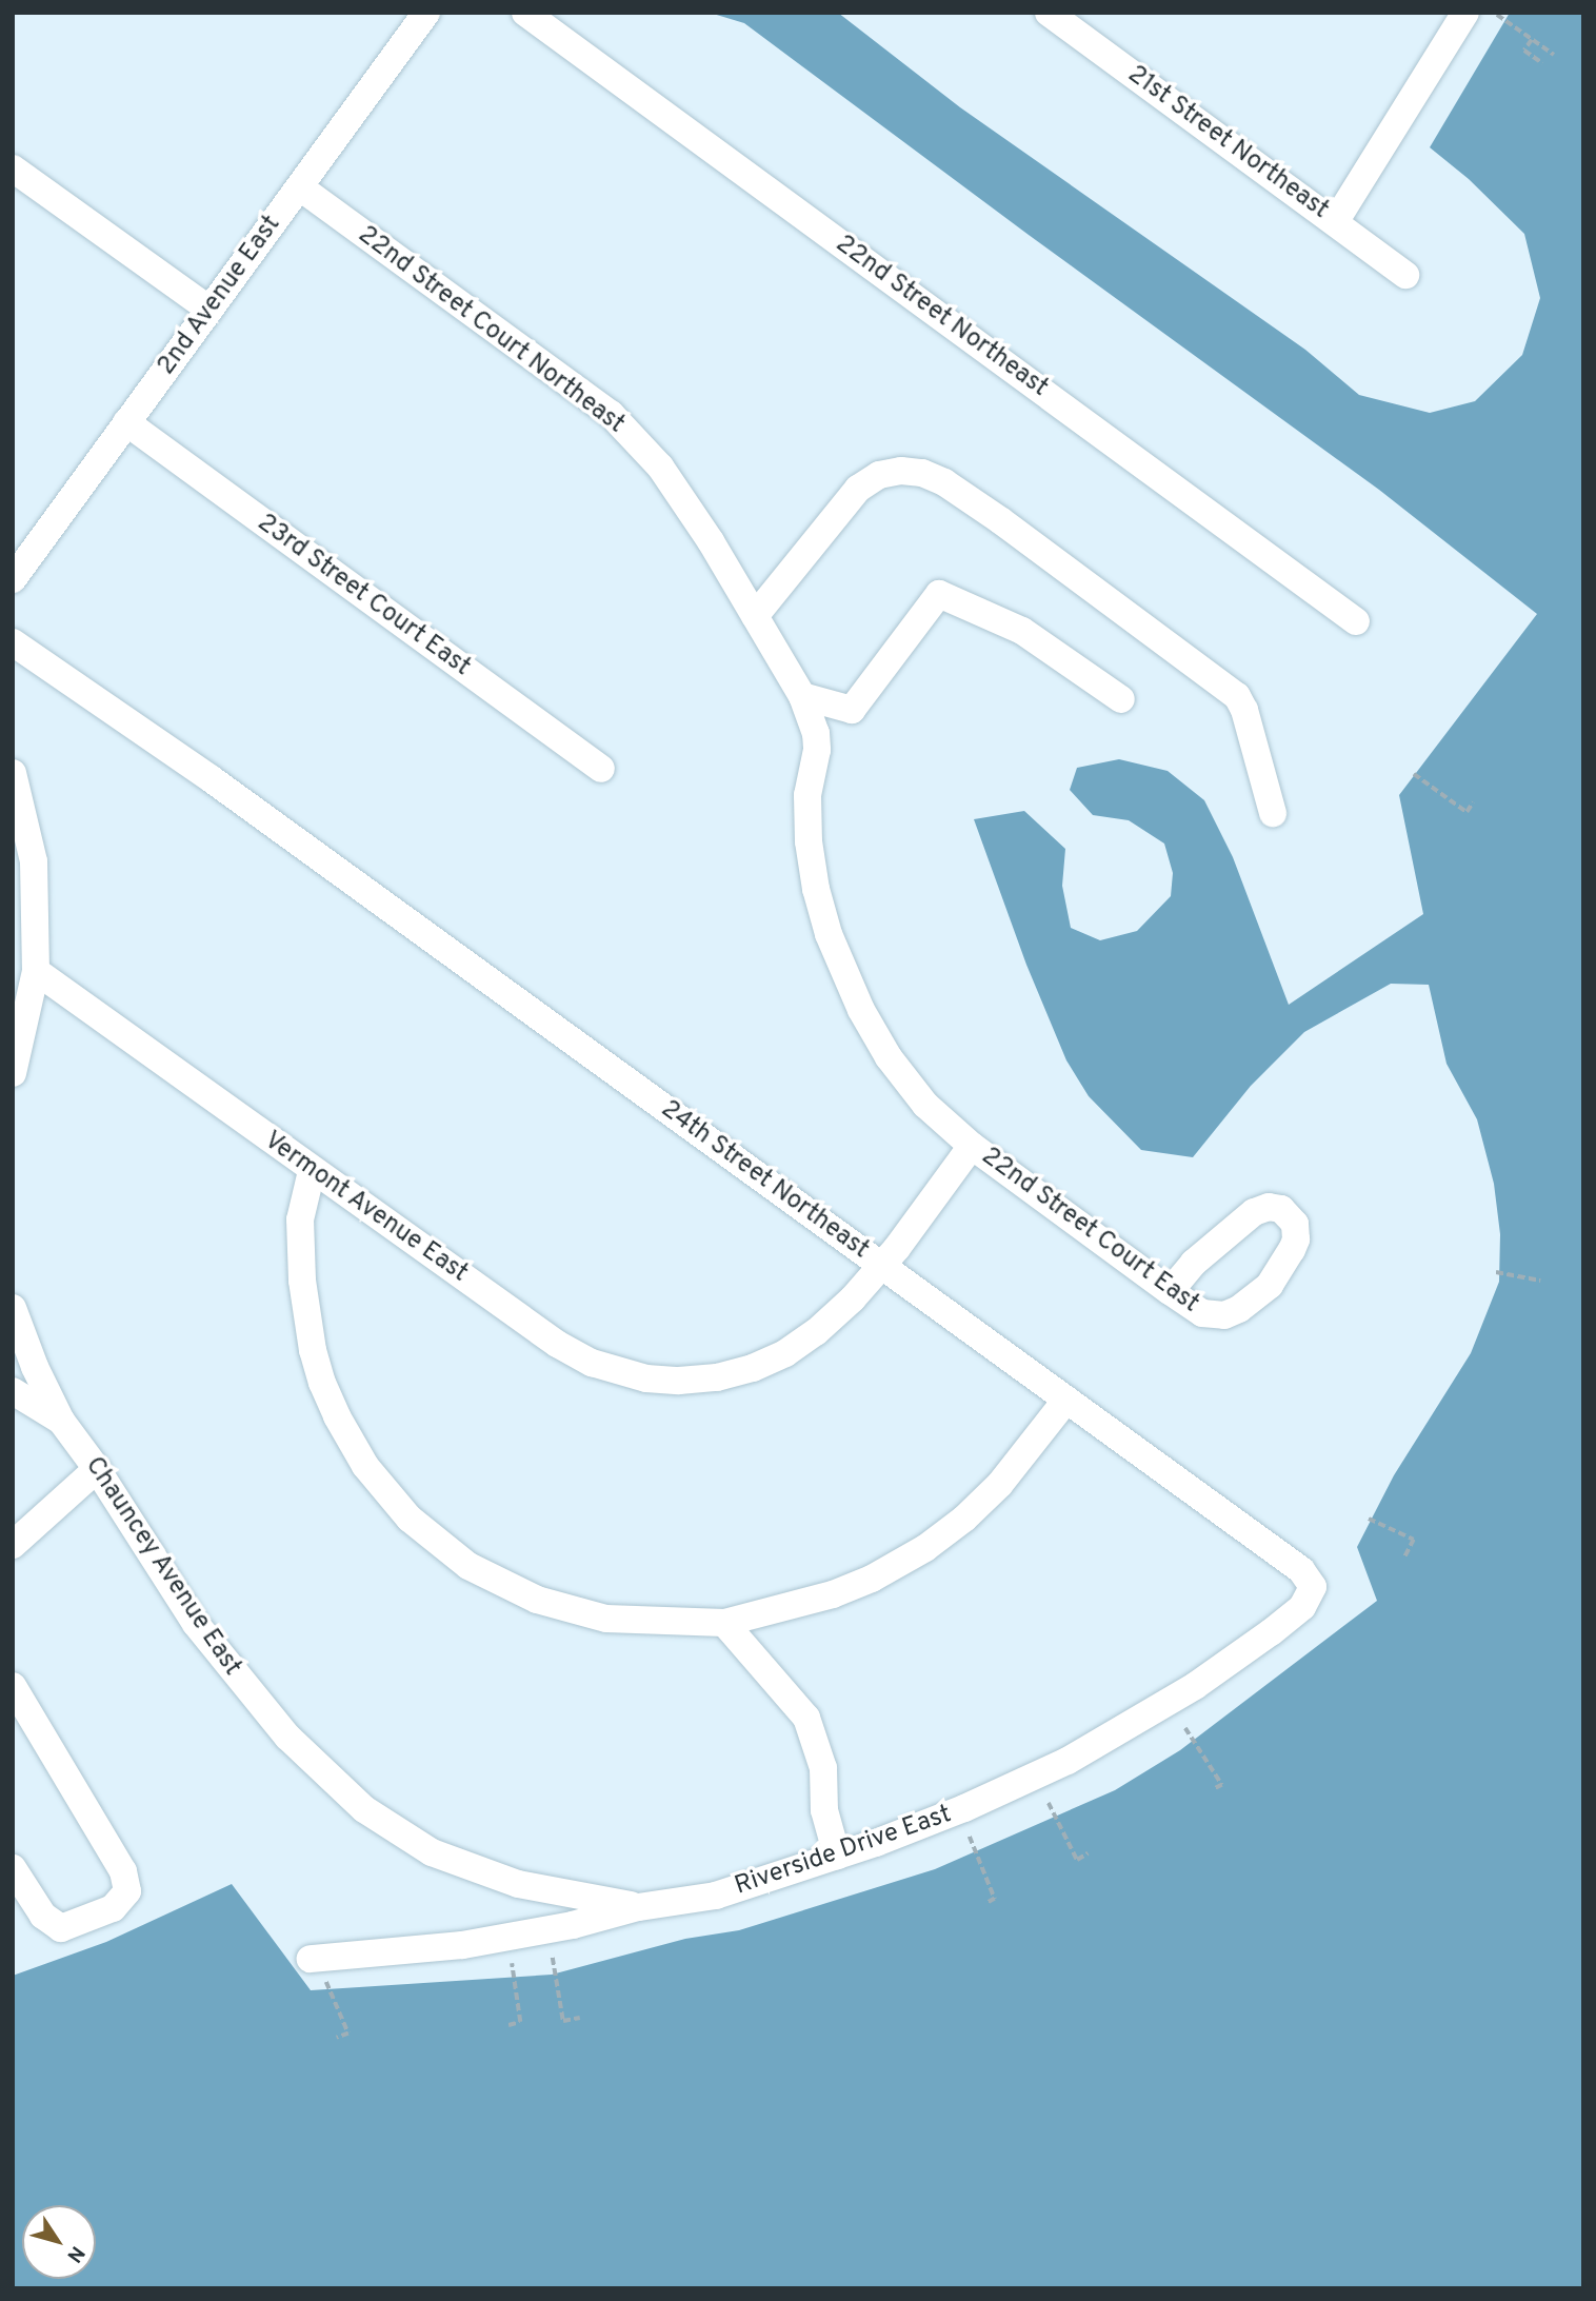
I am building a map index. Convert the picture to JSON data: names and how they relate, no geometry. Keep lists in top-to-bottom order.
{
  "streets": {
    "street": [
      "21st Street Northeast",
      "2nd Avenue East",
      "22nd Street Northeast",
      "22nd Street Court Northeast",
      "23rd Street Court East",
      "24th Street Northeast",
      "Vermont Avenue East",
      "22nd Street Court East",
      "Chauncey Avenue East",
      "Riverside Drive East"
    ]
  },
  "crossings": [
    ["2nd Avenue East", "22nd Street Court Northeast"],
    ["2nd Avenue East", "23rd Street Court East"],
    ["22nd Street Court Northeast", "Vermont Avenue East"],
    ["22nd Street Court Northeast", "22nd Street Court East"],
    ["24th Street Northeast", "Vermont Avenue East"],
    ["24th Street Northeast", "Riverside Drive East"],
    ["Vermont Avenue East", "22nd Street Court East"],
    ["Chauncey Avenue East", "Riverside Drive East"]
  ],
  "north": "bottom right"
}
